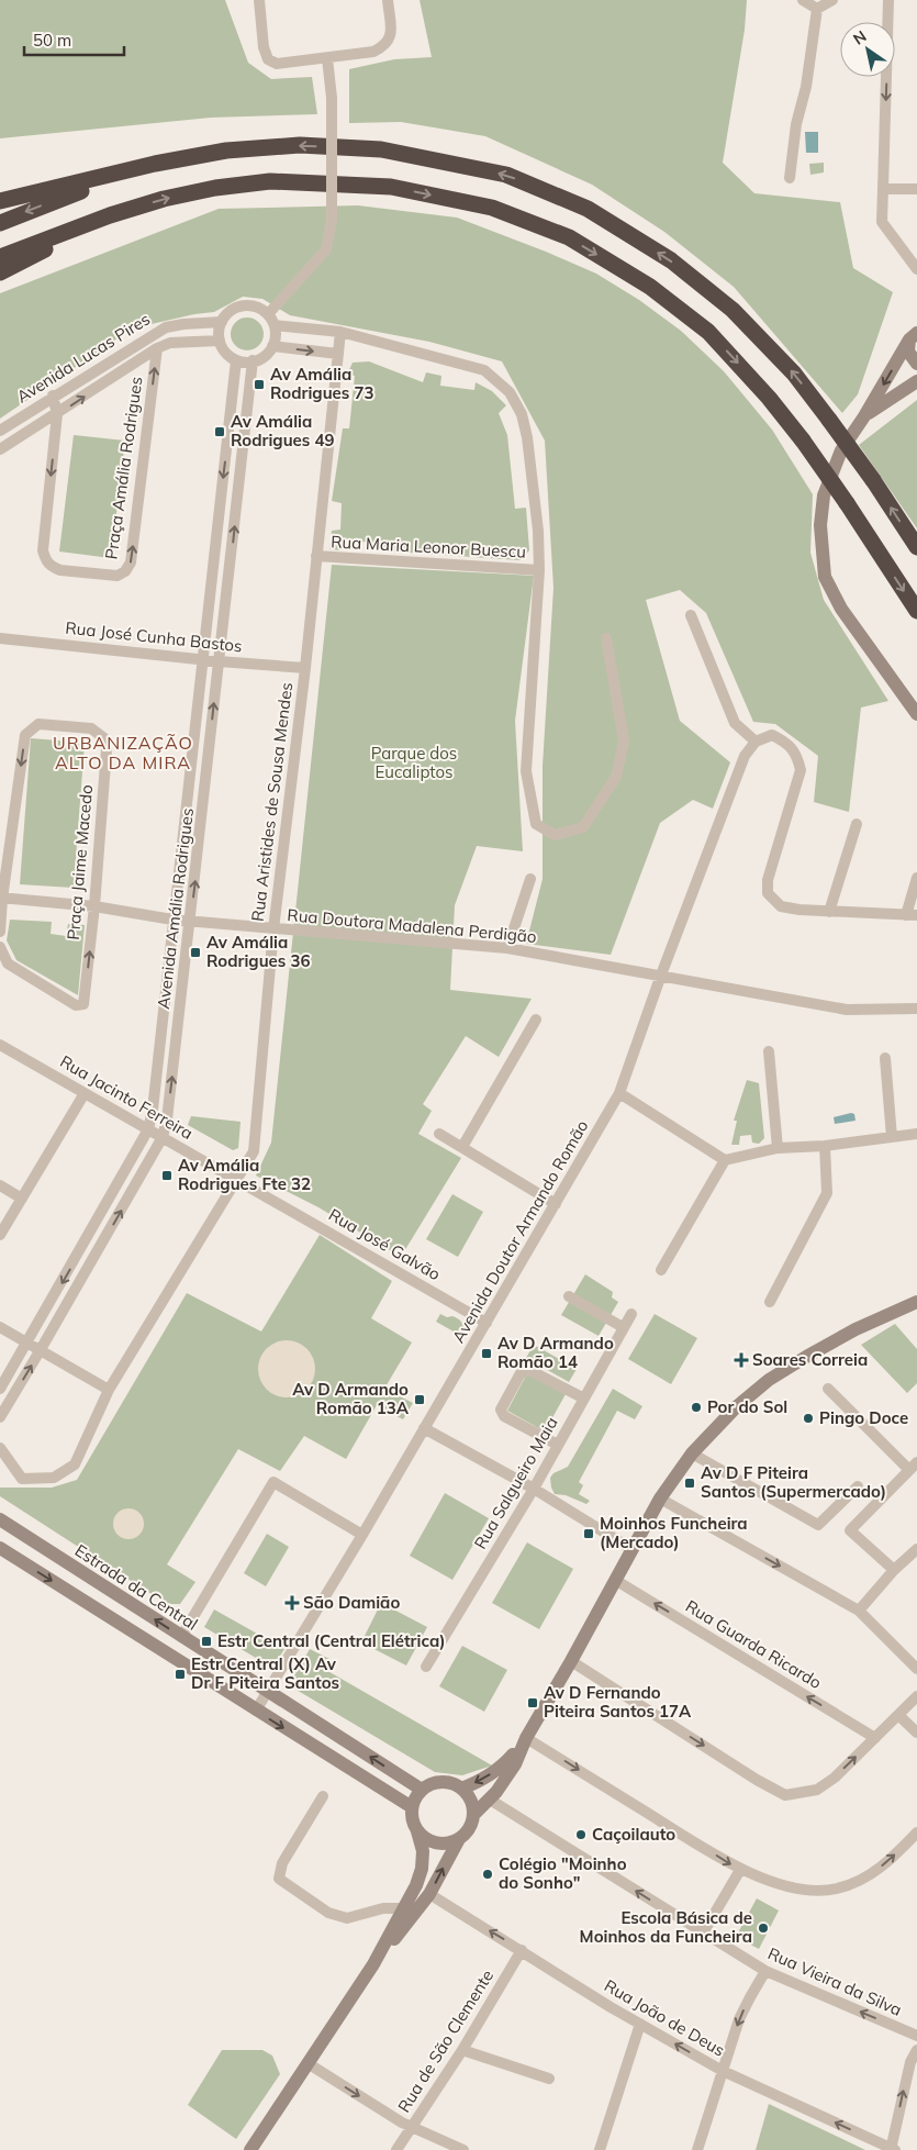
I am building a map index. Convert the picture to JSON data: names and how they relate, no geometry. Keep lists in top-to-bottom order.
{
  "streets": {
    "street": [
      "Avenida Lucas Pires",
      "Praça Amália Rodrigues",
      "Rua Maria Leonor Buescu",
      "Rua José Cunha Bastos",
      "Rua Aristides de Sousa Mendes",
      "Praça Jaime Macedo",
      "Avenida Amália Rodrigues",
      "Rua Doutora Madalena Perdigão",
      "Rua Jacinto Ferreira",
      "Avenida Doutor Armando Romão",
      "Rua José Galvão",
      "Rua Salgueiro Maia",
      "Estrada da Central",
      "Rua Guarda Ricardo",
      "Rua Vieira da Silva",
      "Rua João de Deus",
      "Rua de São Clemente"
    ]
  },
  "crossings": [
    ["Avenida Lucas Pires", "Praça Amália Rodrigues"],
    ["Avenida Lucas Pires", "Avenida Amália Rodrigues"],
    ["Rua Maria Leonor Buescu", "Rua Aristides de Sousa Mendes"],
    ["Rua José Cunha Bastos", "Rua Aristides de Sousa Mendes"],
    ["Rua José Cunha Bastos", "Avenida Amália Rodrigues"],
    ["Rua Aristides de Sousa Mendes", "Rua Doutora Madalena Perdigão"],
    ["Rua Aristides de Sousa Mendes", "Rua Jacinto Ferreira"],
    ["Rua Aristides de Sousa Mendes", "Rua José Galvão"],
    ["Praça Jaime Macedo", "Rua Doutora Madalena Perdigão"],
    ["Avenida Amália Rodrigues", "Rua Doutora Madalena Perdigão"],
    ["Avenida Amália Rodrigues", "Rua Jacinto Ferreira"],
    ["Rua Doutora Madalena Perdigão", "Avenida Doutor Armando Romão"],
    ["Rua Jacinto Ferreira", "Rua José Galvão"],
    ["Avenida Doutor Armando Romão", "Rua José Galvão"],
    ["Avenida Doutor Armando Romão", "Estrada da Central"],
    ["Rua João de Deus", "Rua de São Clemente"]
  ],
  "one_way": ["Rua João de Deus"],
  "districts": ["URBANIZAÇÃO ALTO DA MIRA"],
  "parks": ["Parque dos Eucaliptos"],
  "places": {
    "transit": [
      "Av Amália Rodrigues 73",
      "Av Amália Rodrigues 49",
      "Av Amália Rodrigues 36",
      "Av Amália Rodrigues Fte 32",
      "Av D Armando Romão 14",
      "Av D Armando Romão 13A",
      "Av D F Piteira Santos (Supermercado)",
      "Moinhos Funcheira (Mercado)",
      "Estr Central (Central Elétrica)",
      "Estr Central (X) Av Dr F Piteira Santos",
      "Av D Fernando Piteira Santos 17A"
    ],
    "health": ["Soares Correia", "São Damião"],
    "other": [
      "Por do Sol",
      "Pingo Doce",
      "Caçoilauto",
      "Colégio \"Moinho do Sonho\"",
      "Escola Básica de Moinhos da Funcheira"
    ]
  },
  "scale_bar": "50 m",
  "north": "top left"
}
